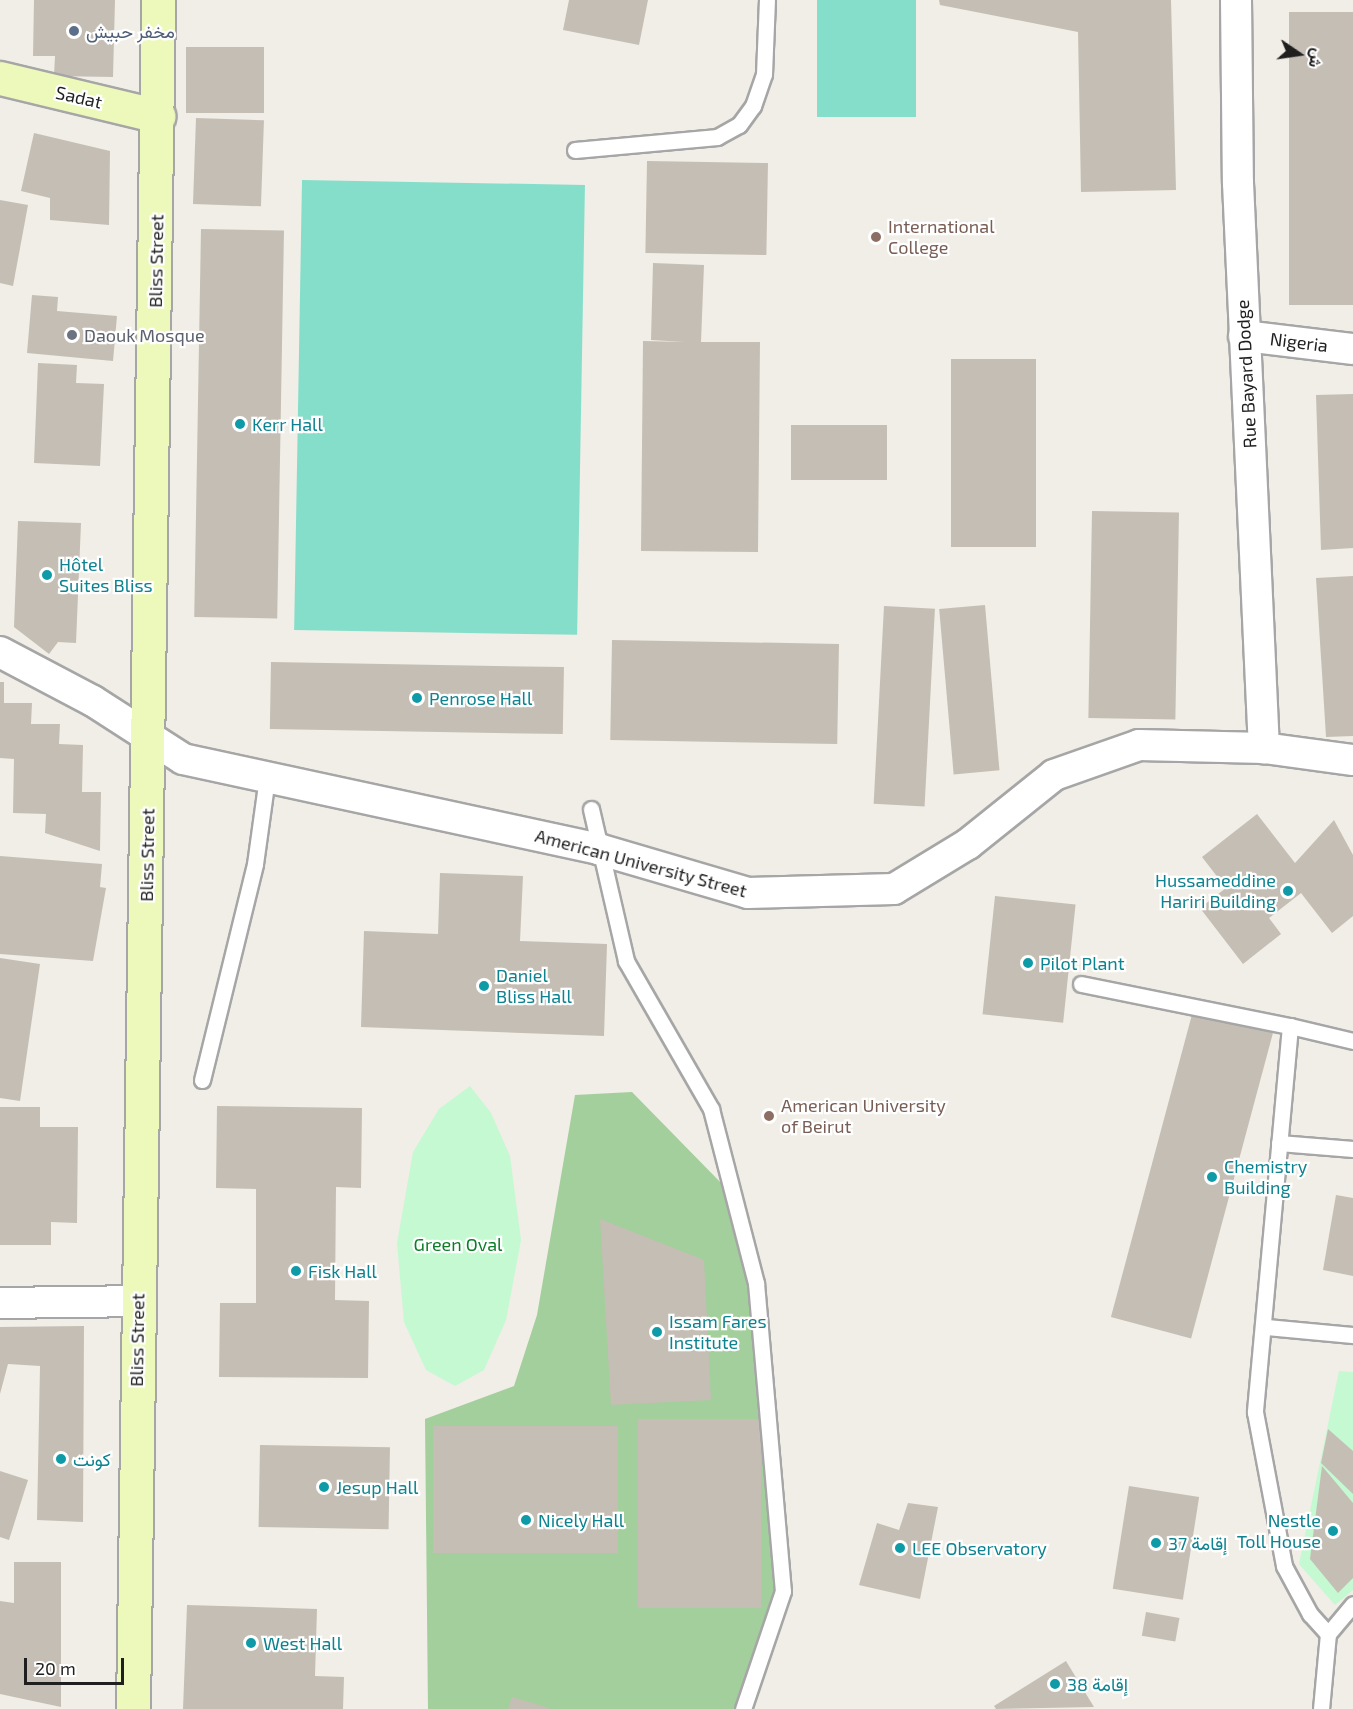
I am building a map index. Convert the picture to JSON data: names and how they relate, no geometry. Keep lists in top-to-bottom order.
{
  "streets": {
    "street": [
      "Sadat",
      "Bliss Street",
      "Nigeria",
      "Rue Bayard Dodge",
      "American University Street"
    ]
  },
  "crossings": [
    ["Sadat", "Bliss Street"],
    ["Bliss Street", "American University Street"],
    ["Nigeria", "Rue Bayard Dodge"],
    ["Rue Bayard Dodge", "American University Street"]
  ],
  "parks": ["Green Oval"],
  "places": [
    "مخفر حبيش",
    "International College",
    "Daouk Mosque",
    "Kerr Hall",
    "Hôtel Suites Bliss",
    "Penrose Hall",
    "Hussameddine Hariri Building",
    "Pilot Plant",
    "Daniel Bliss Hall",
    "American University of Beirut",
    "Chemistry Building",
    "Fisk Hall",
    "Issam Fares Institute",
    "كونت",
    "Jesup Hall",
    "Nicely Hall",
    "Nestle Toll House",
    "إقامة 37",
    "LEE Observatory",
    "West Hall",
    "إقامة 38"
  ],
  "scale_bar": "20 m",
  "north": "right"
}
